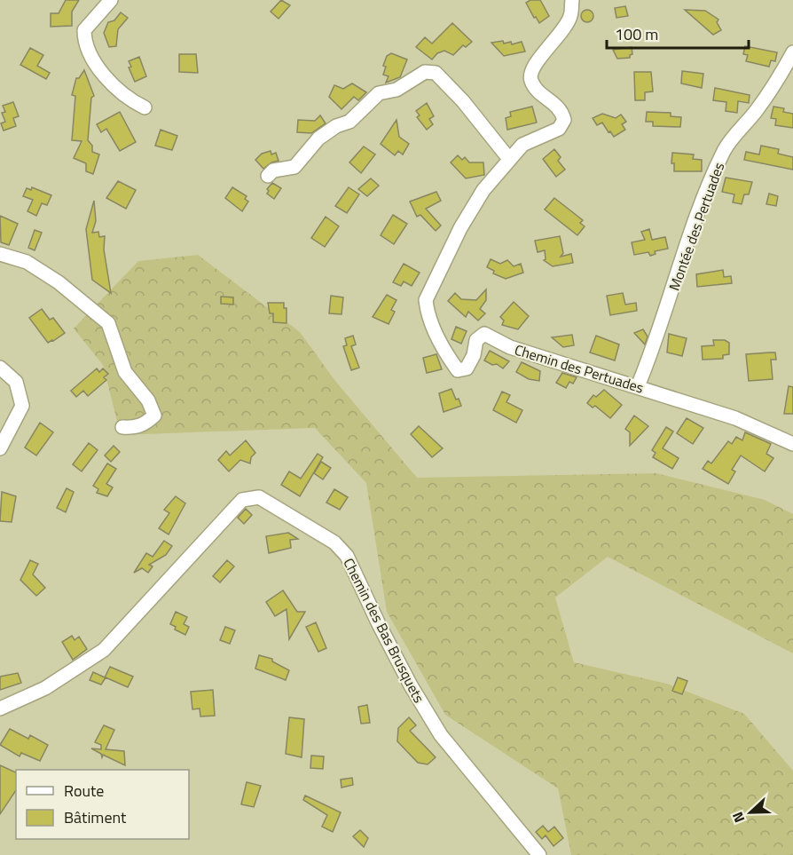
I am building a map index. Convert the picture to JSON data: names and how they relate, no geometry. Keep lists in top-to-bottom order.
{
  "streets": {
    "street": ["Montée des Pertuades", "Chemin des Pertuades", "Chemin des Bas Brusquets"]
  },
  "crossings": [
    ["Montée des Pertuades", "Chemin des Pertuades"]
  ],
  "legend": ["Route", "Bâtiment"],
  "scale_bar": "100 m",
  "north": "left"
}
